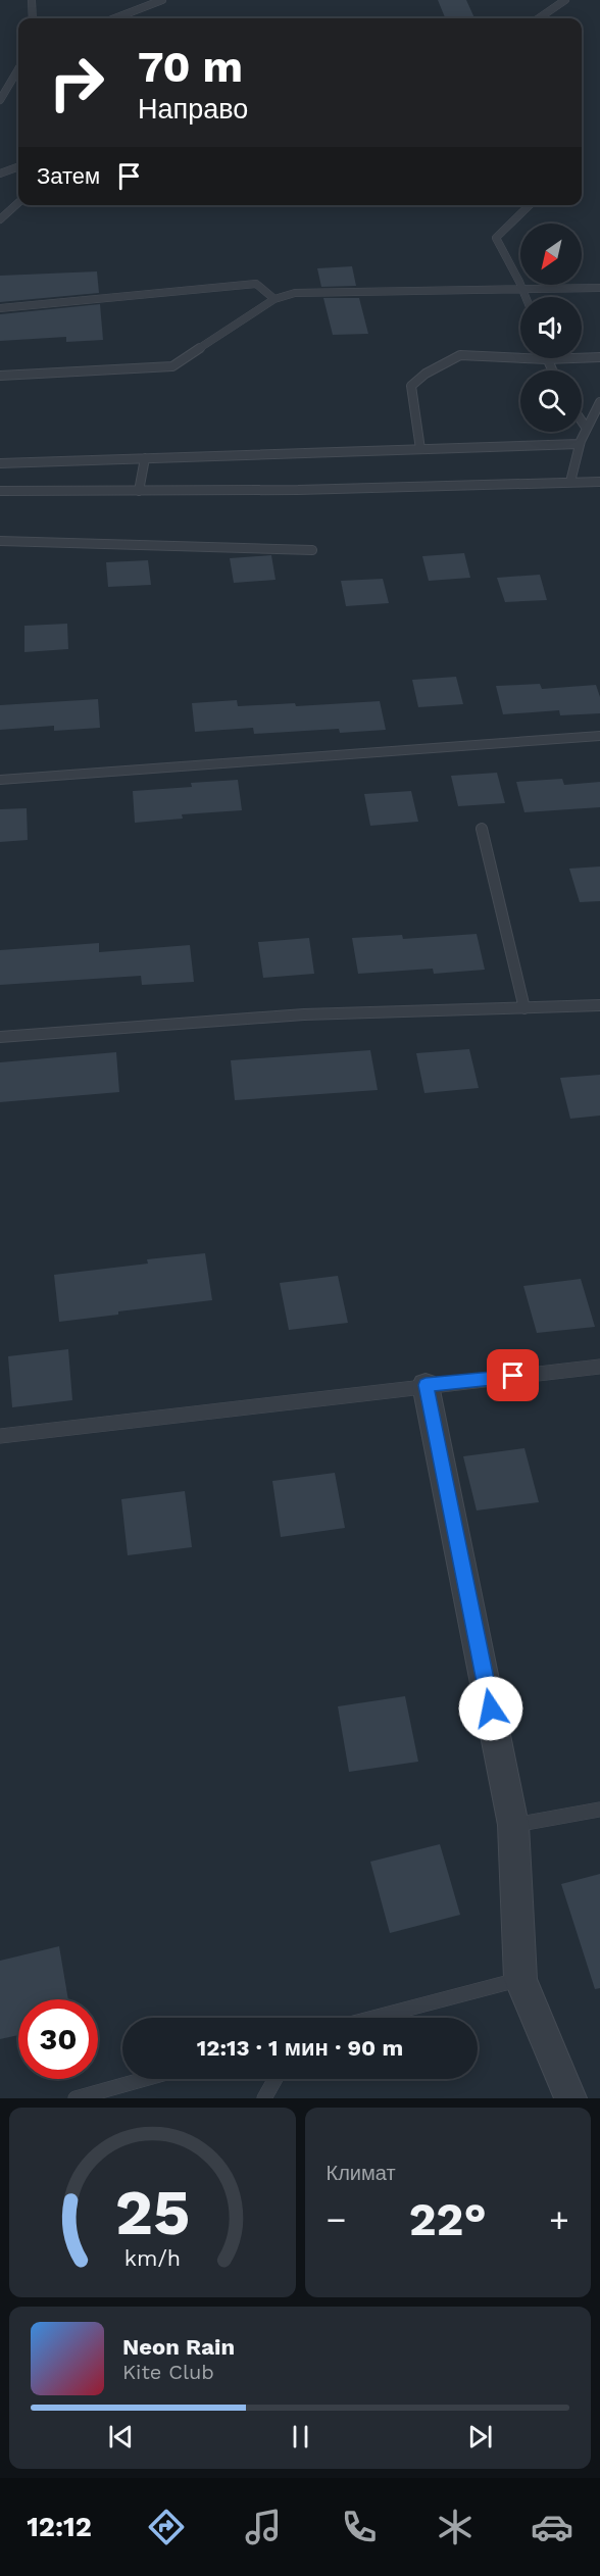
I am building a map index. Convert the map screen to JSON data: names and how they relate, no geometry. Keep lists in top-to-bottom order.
{
  "north": "bottom left",
  "page": {
    "turn": ["70 m", "Направо"],
    "then": "Затем",
    "limit": "30",
    "trip": "12:13 · 1 мин · 90 m",
    "tile": "Климат",
    "heat": ["−", "22°", "+"],
    "song": ["Neon Rain", "Kite Club"],
    "tabs": "12:12",
    "gauge": ["25", "km/h"]
  }
}
